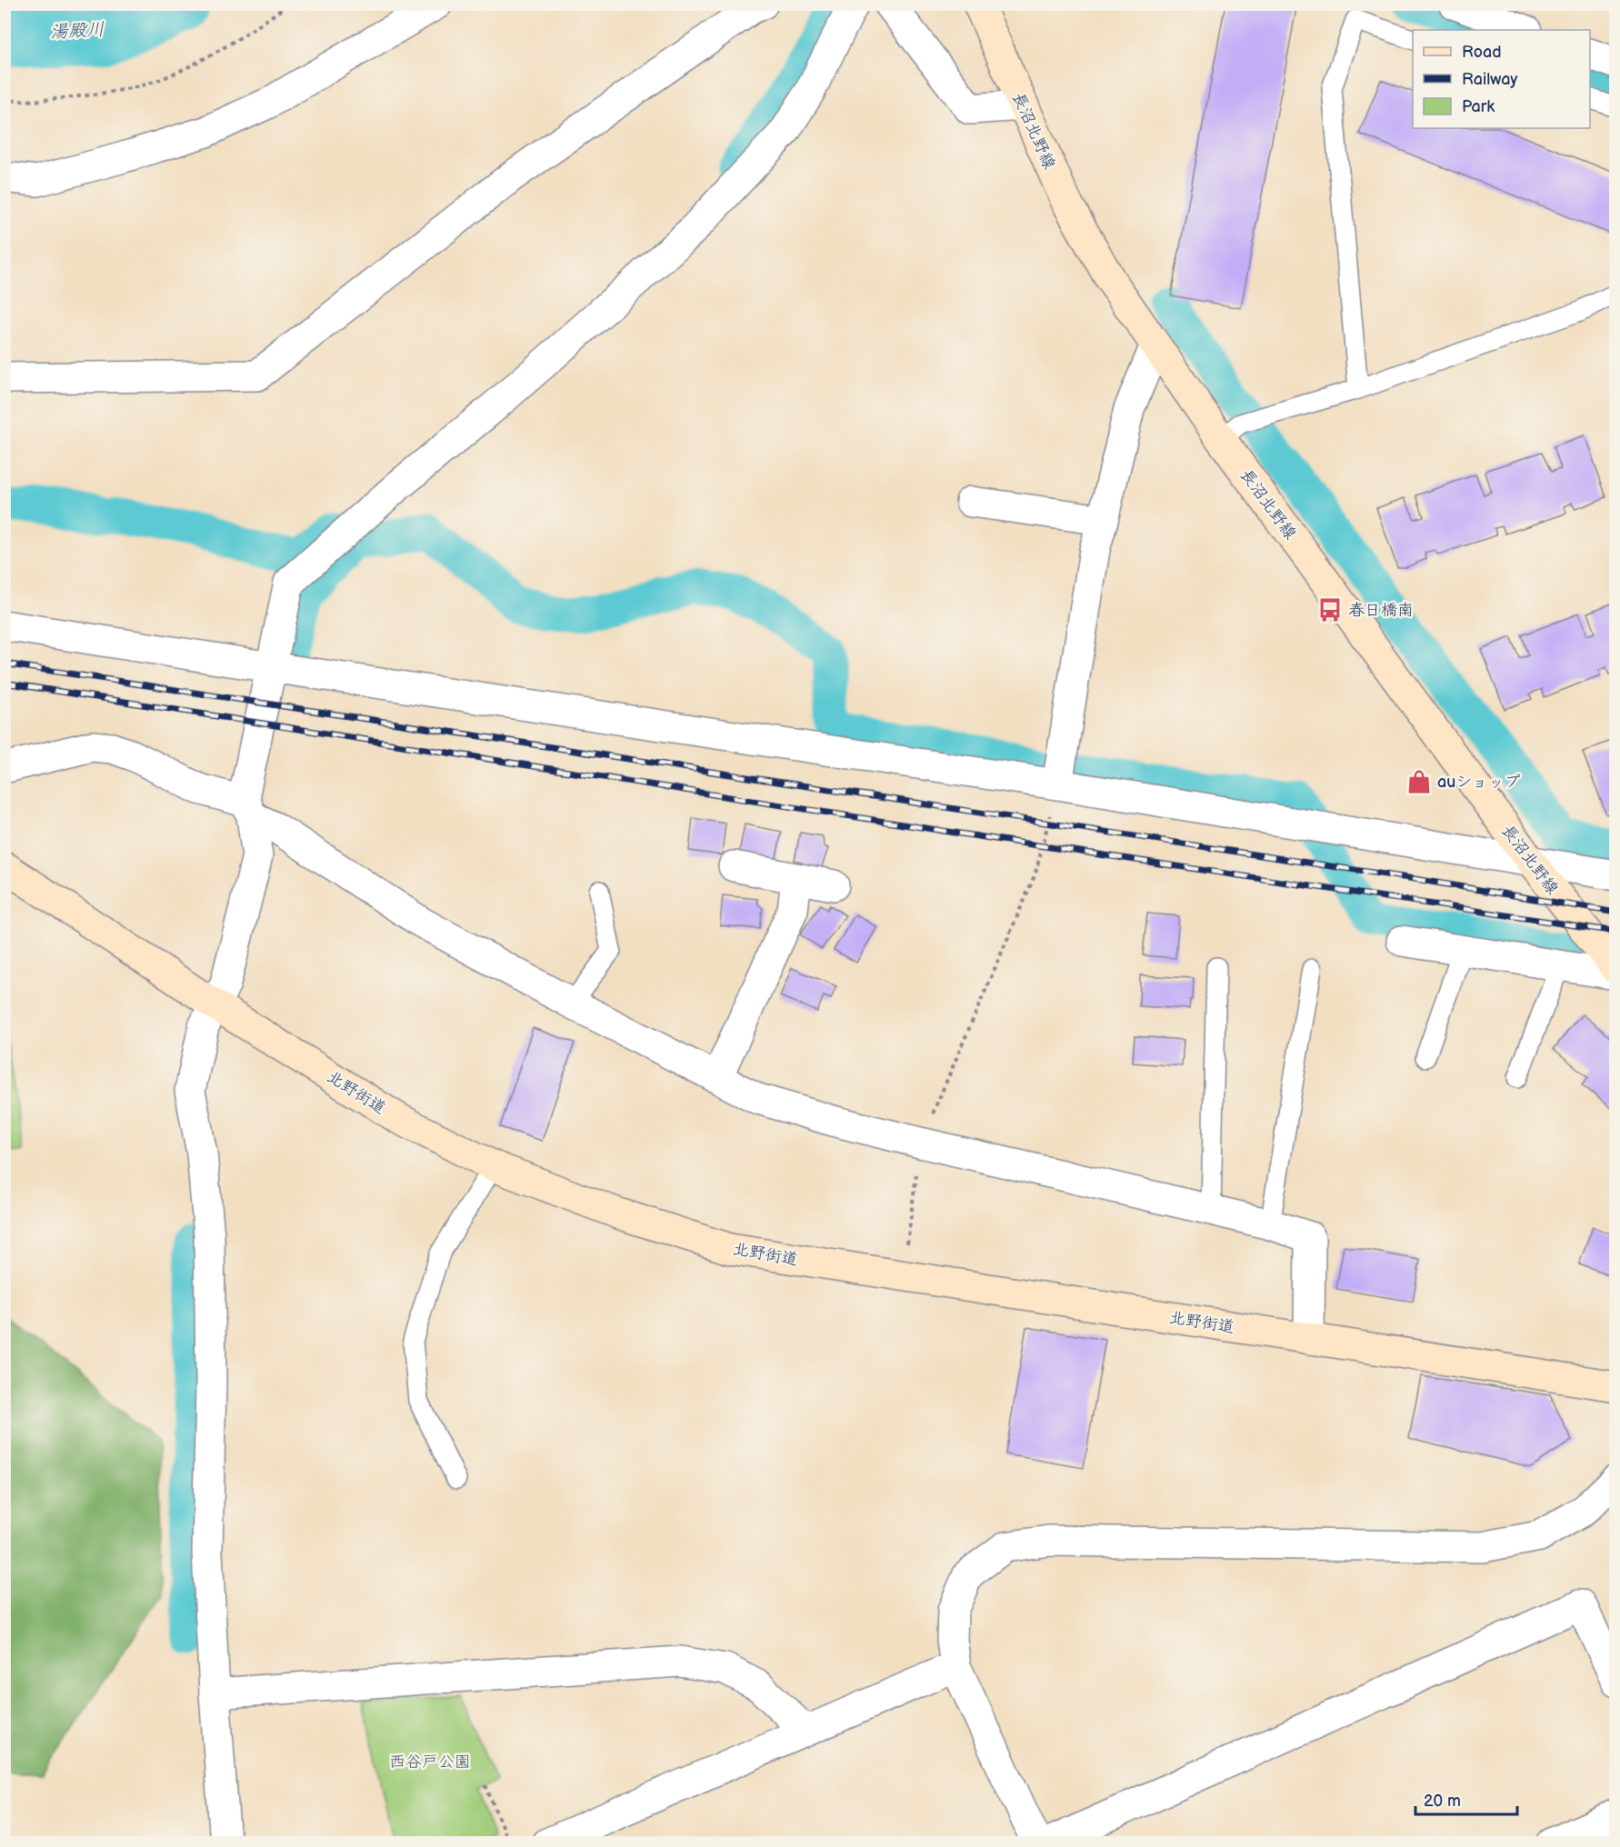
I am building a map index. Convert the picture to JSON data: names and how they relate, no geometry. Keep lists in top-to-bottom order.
{
  "streets": {
    "main road": ["長沼北野線", "北野街道"]
  },
  "water": ["湯殿川"],
  "parks": ["西谷戸公園"],
  "places": {
    "bus stop": ["春日橋南"],
    "shop": ["auショップ"]
  },
  "legend": ["Road", "Railway", "Park"],
  "scale_bar": "20 m"
}
